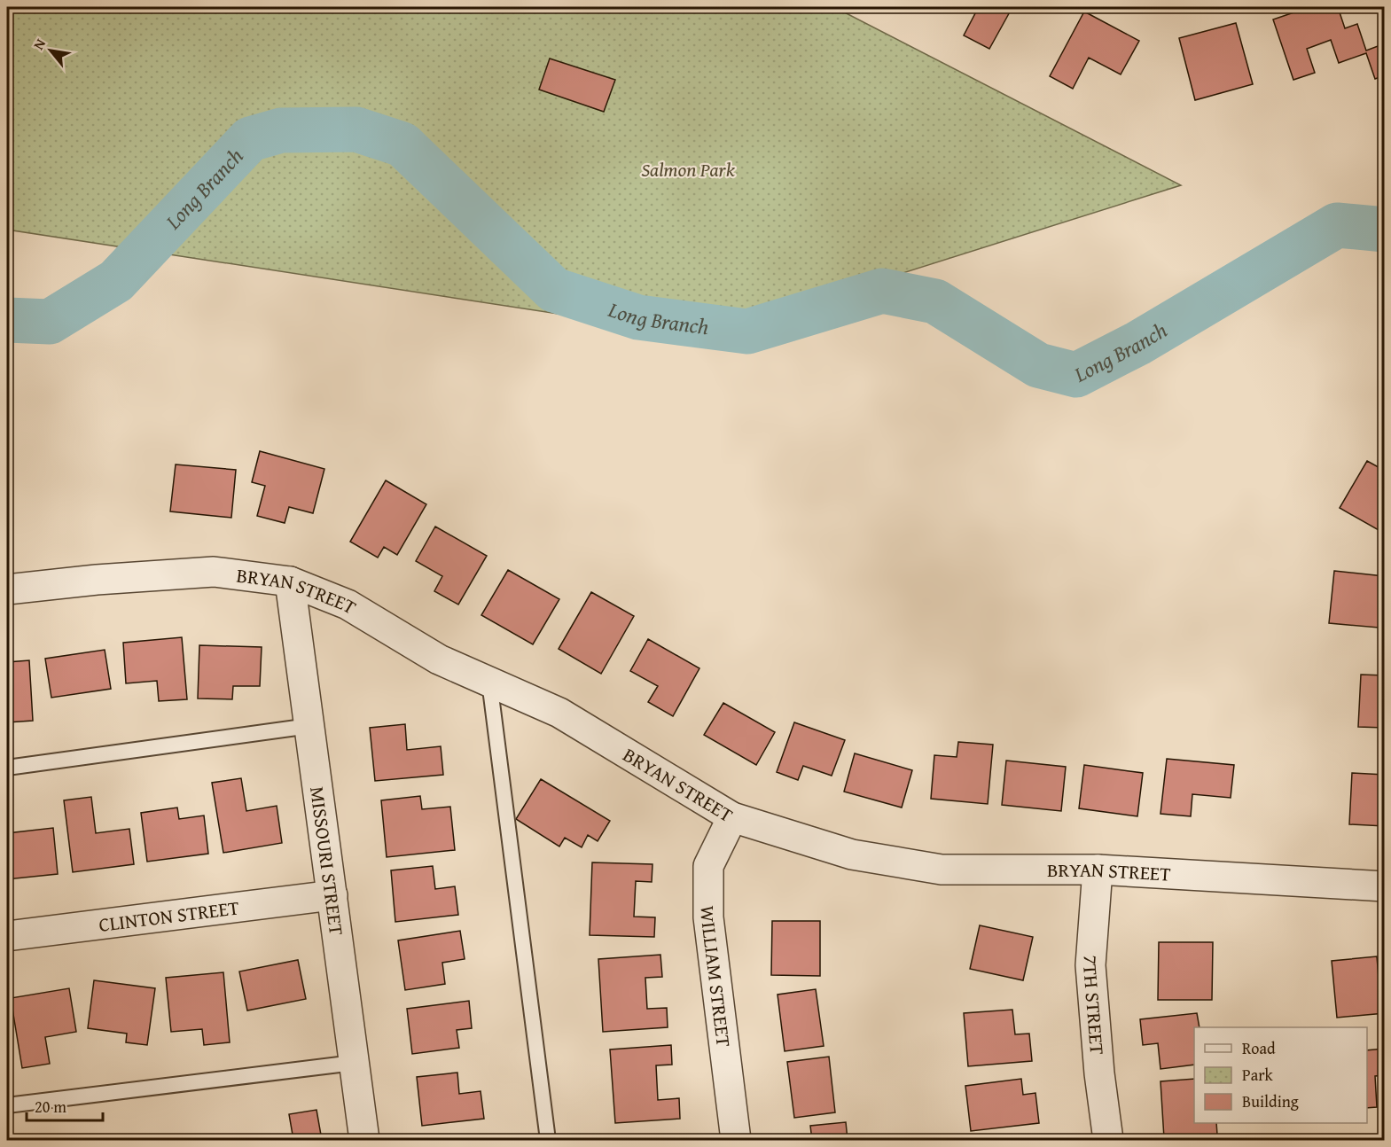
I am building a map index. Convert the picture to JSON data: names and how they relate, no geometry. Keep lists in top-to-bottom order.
{
  "streets": {
    "street": [
      "BRYAN STREET",
      "MISSOURI STREET",
      "CLINTON STREET",
      "WILLIAM STREET",
      "7TH STREET"
    ]
  },
  "crossings": [
    ["BRYAN STREET", "MISSOURI STREET"],
    ["BRYAN STREET", "WILLIAM STREET"],
    ["BRYAN STREET", "7TH STREET"],
    ["MISSOURI STREET", "CLINTON STREET"]
  ],
  "water": ["Long Branch"],
  "parks": ["Salmon Park"],
  "legend": ["Road", "Park", "Building"],
  "scale_bar": "20 m",
  "north": "top left"
}
